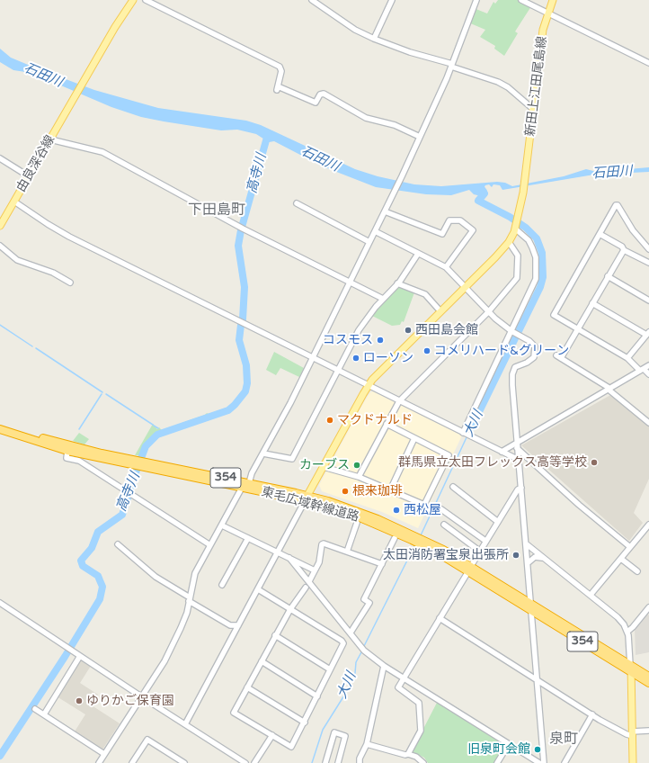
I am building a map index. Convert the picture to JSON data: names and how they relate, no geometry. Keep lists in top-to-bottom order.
{
  "streets": {
    "highway": ["354", "東毛広域幹線道路"],
    "main road": ["新田上江田尾島線", "由良深谷線"]
  },
  "districts": ["下田島町", "泉町"],
  "water": ["石田川", "高寺川", "大川"],
  "places": [
    "西田島会館",
    "コスモス",
    "コメリハード&グリーン",
    "ローソン",
    "マクドナルド",
    "群馬県立太田フレックス高等学校",
    "カーブス",
    "根来珈琲",
    "西松屋",
    "太田消防署宝泉出張所",
    "ゆりかご保育園",
    "旧泉町会館"
  ]
}
